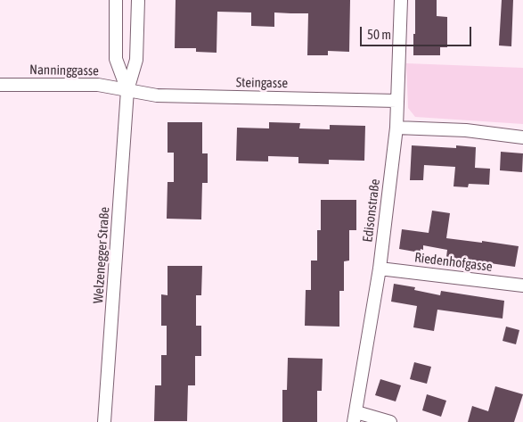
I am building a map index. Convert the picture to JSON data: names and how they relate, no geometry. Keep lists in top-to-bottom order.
{
  "streets": {
    "street": [
      "Nanninggasse",
      "Steingasse",
      "Edisonstraße",
      "Welzenegger Straße",
      "Riedenhofgasse"
    ]
  },
  "crossings": [
    ["Nanninggasse", "Steingasse"],
    ["Nanninggasse", "Welzenegger Straße"],
    ["Steingasse", "Edisonstraße"],
    ["Steingasse", "Welzenegger Straße"],
    ["Edisonstraße", "Riedenhofgasse"]
  ],
  "scale_bar": "50 m"
}
